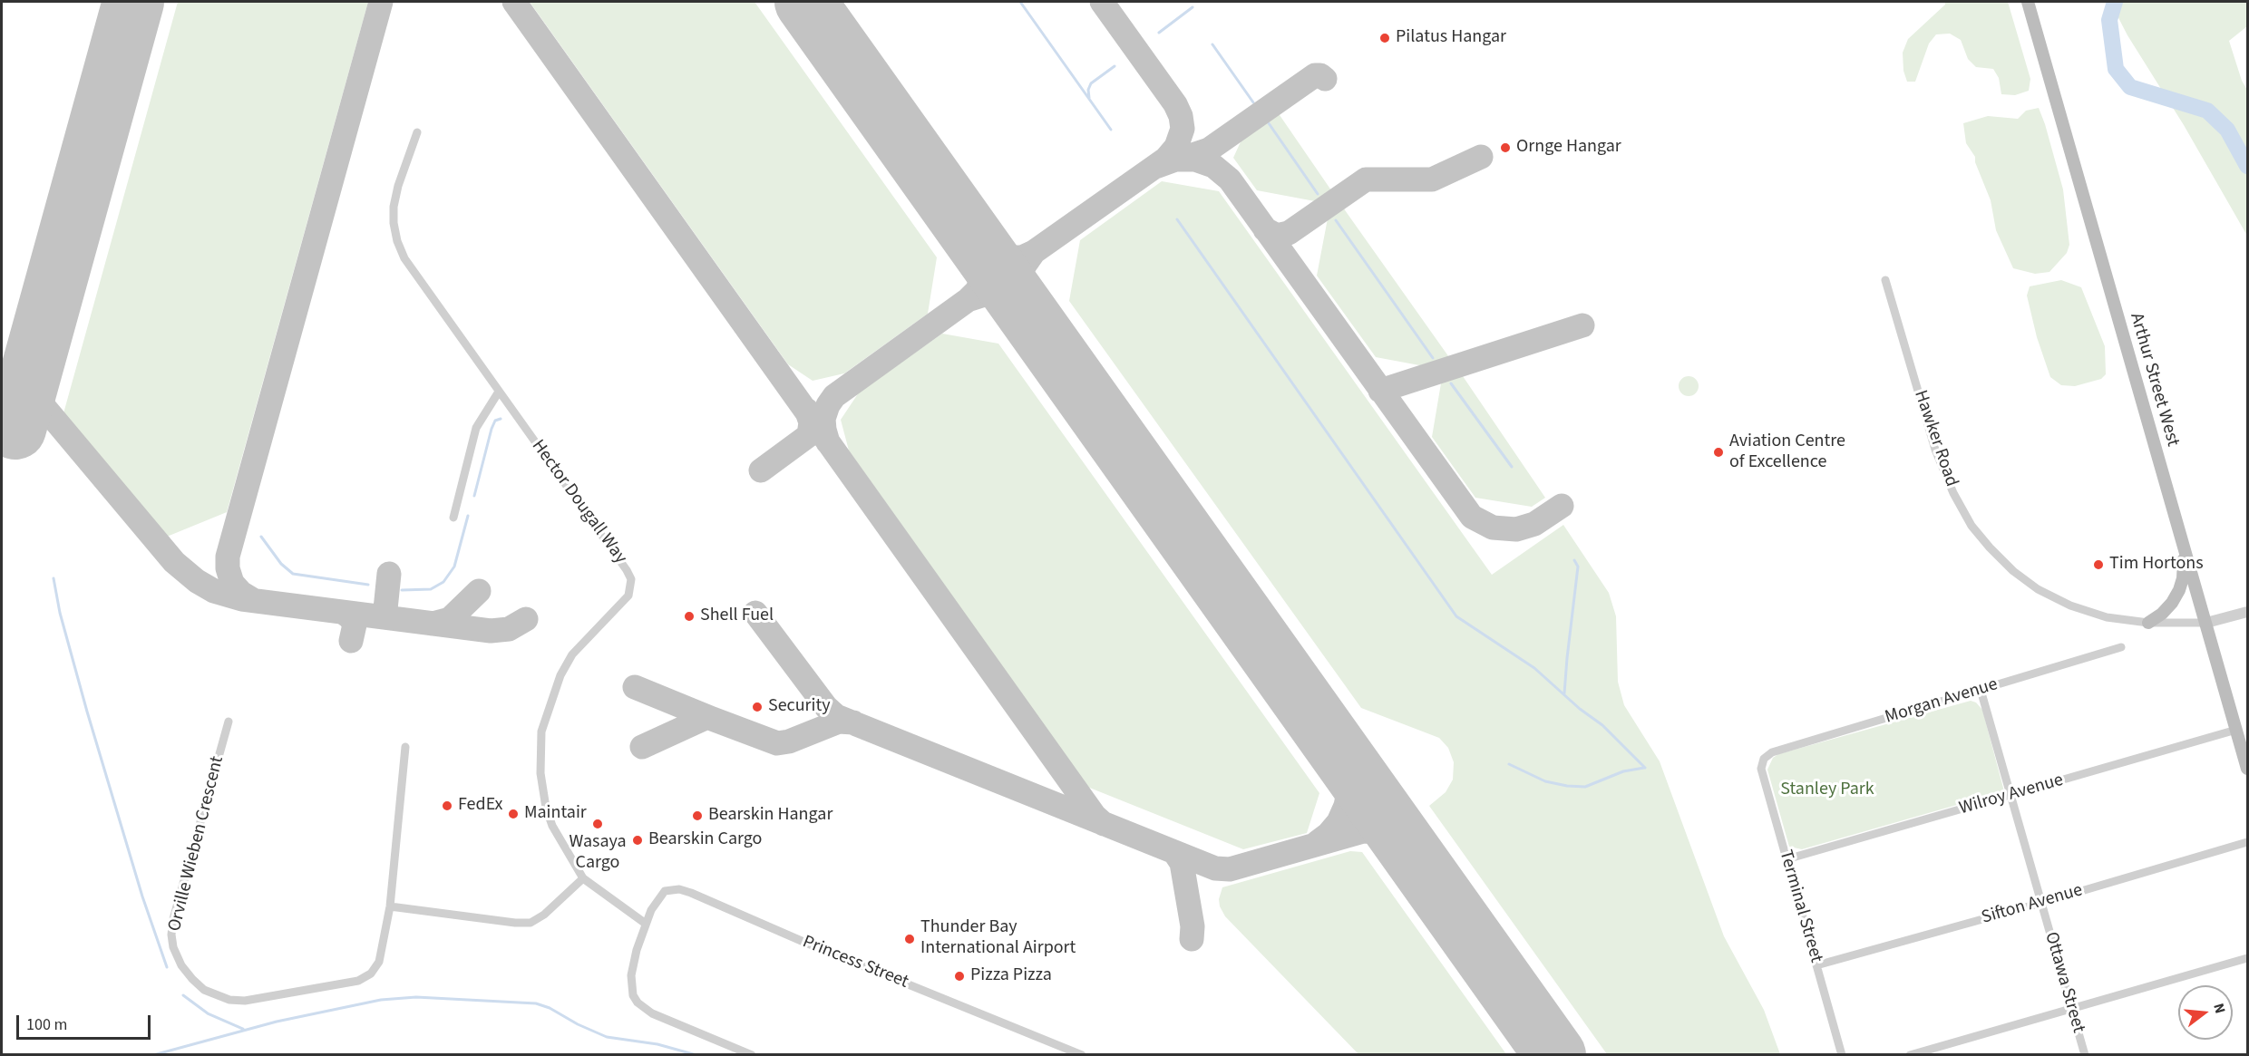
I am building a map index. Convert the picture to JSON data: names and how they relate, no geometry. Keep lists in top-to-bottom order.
{
  "streets": {
    "main road": ["Arthur Street West"],
    "street": [
      "Hawker Road",
      "Hector Dougall Way",
      "Morgan Avenue",
      "Wilroy Avenue",
      "Orville Wieben Crescent",
      "Sifton Avenue",
      "Terminal Street",
      "Princess Street",
      "Ottawa Street"
    ]
  },
  "crossings": [
    ["Arthur Street West", "Hawker Road"],
    ["Arthur Street West", "Wilroy Avenue"],
    ["Morgan Avenue", "Terminal Street"],
    ["Morgan Avenue", "Ottawa Street"],
    ["Wilroy Avenue", "Terminal Street"],
    ["Wilroy Avenue", "Ottawa Street"],
    ["Sifton Avenue", "Terminal Street"],
    ["Sifton Avenue", "Ottawa Street"]
  ],
  "parks": ["Stanley Park"],
  "places": [
    "Pilatus Hangar",
    "Ornge Hangar",
    "Aviation Centre of Excellence",
    "Tim Hortons",
    "Shell Fuel",
    "Security",
    "FedEx",
    "Maintair",
    "Bearskin Hangar",
    "Wasaya Cargo",
    "Bearskin Cargo",
    "Thunder Bay International Airport",
    "Pizza Pizza"
  ],
  "scale_bar": "100 m",
  "north": "right"
}
